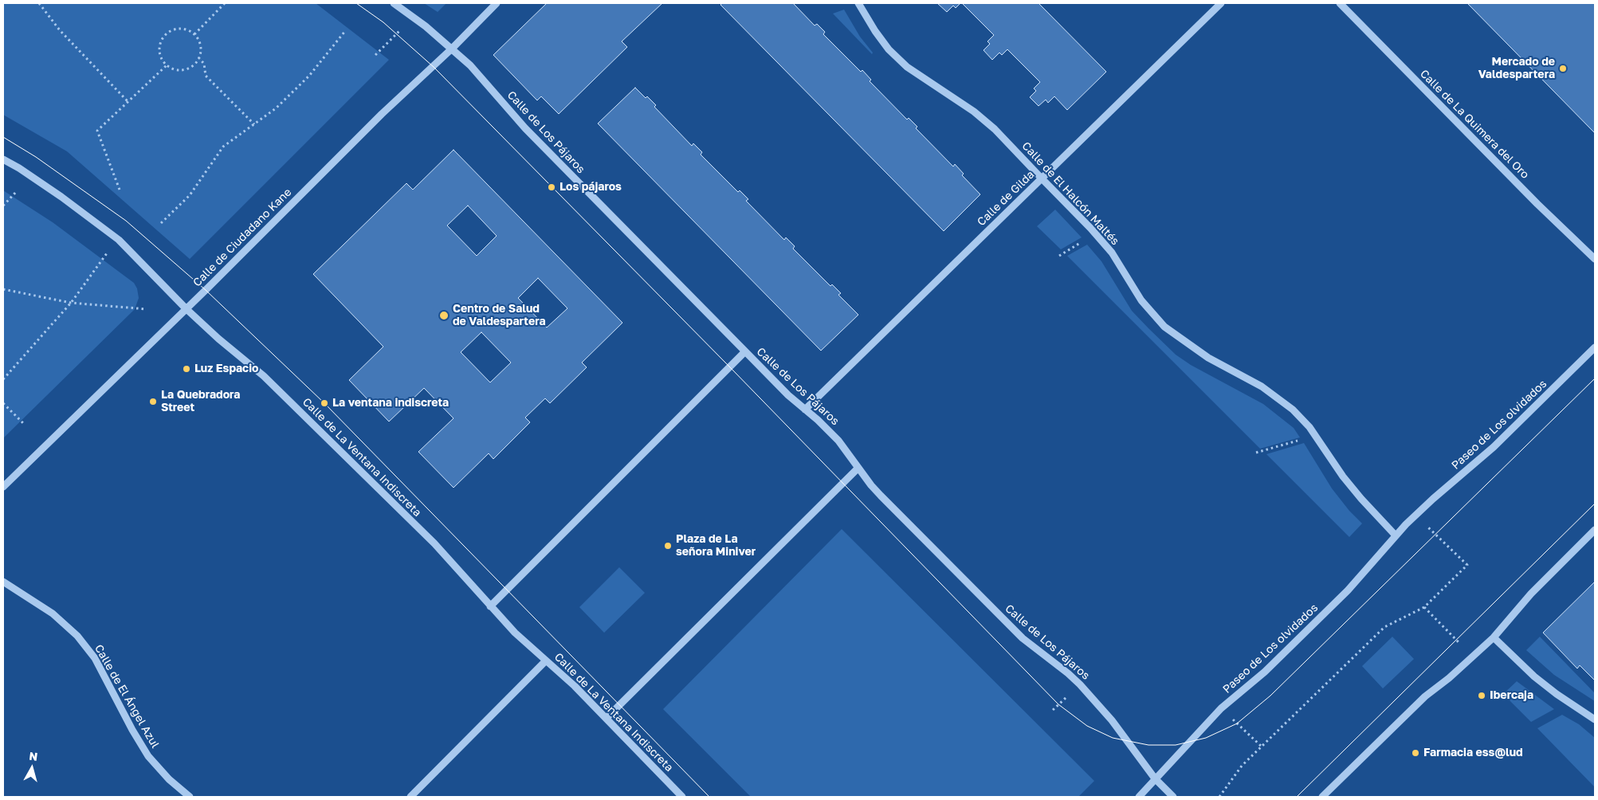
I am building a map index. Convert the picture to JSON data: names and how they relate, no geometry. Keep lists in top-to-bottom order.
{
  "streets": {
    "street": [
      "Calle de La Quimera del Oro",
      "Calle de Los Pájaros",
      "Calle de El Halcón Maltés",
      "Calle de Gilda",
      "Calle de Ciudadano Kane",
      "Paseo de Los olvidados",
      "Calle de La Ventana Indiscreta",
      "Calle de El Ángel Azul"
    ]
  },
  "crossings": [
    ["Calle de Los Pájaros", "Calle de Gilda"],
    ["Calle de Los Pájaros", "Calle de Ciudadano Kane"],
    ["Calle de Los Pájaros", "Paseo de Los olvidados"],
    ["Calle de El Halcón Maltés", "Calle de Gilda"],
    ["Calle de El Halcón Maltés", "Paseo de Los olvidados"],
    ["Calle de Ciudadano Kane", "Calle de La Ventana Indiscreta"]
  ],
  "places": [
    "Mercado de Valdespartera",
    "Los pájaros",
    "Centro de Salud de Valdespartera",
    "Luz Espacio",
    "La Quebradora Street",
    "La ventana indiscreta",
    "Plaza de La señora Miniver",
    "Ibercaja",
    "Farmacia ess@lud"
  ],
  "north": "top"
}
